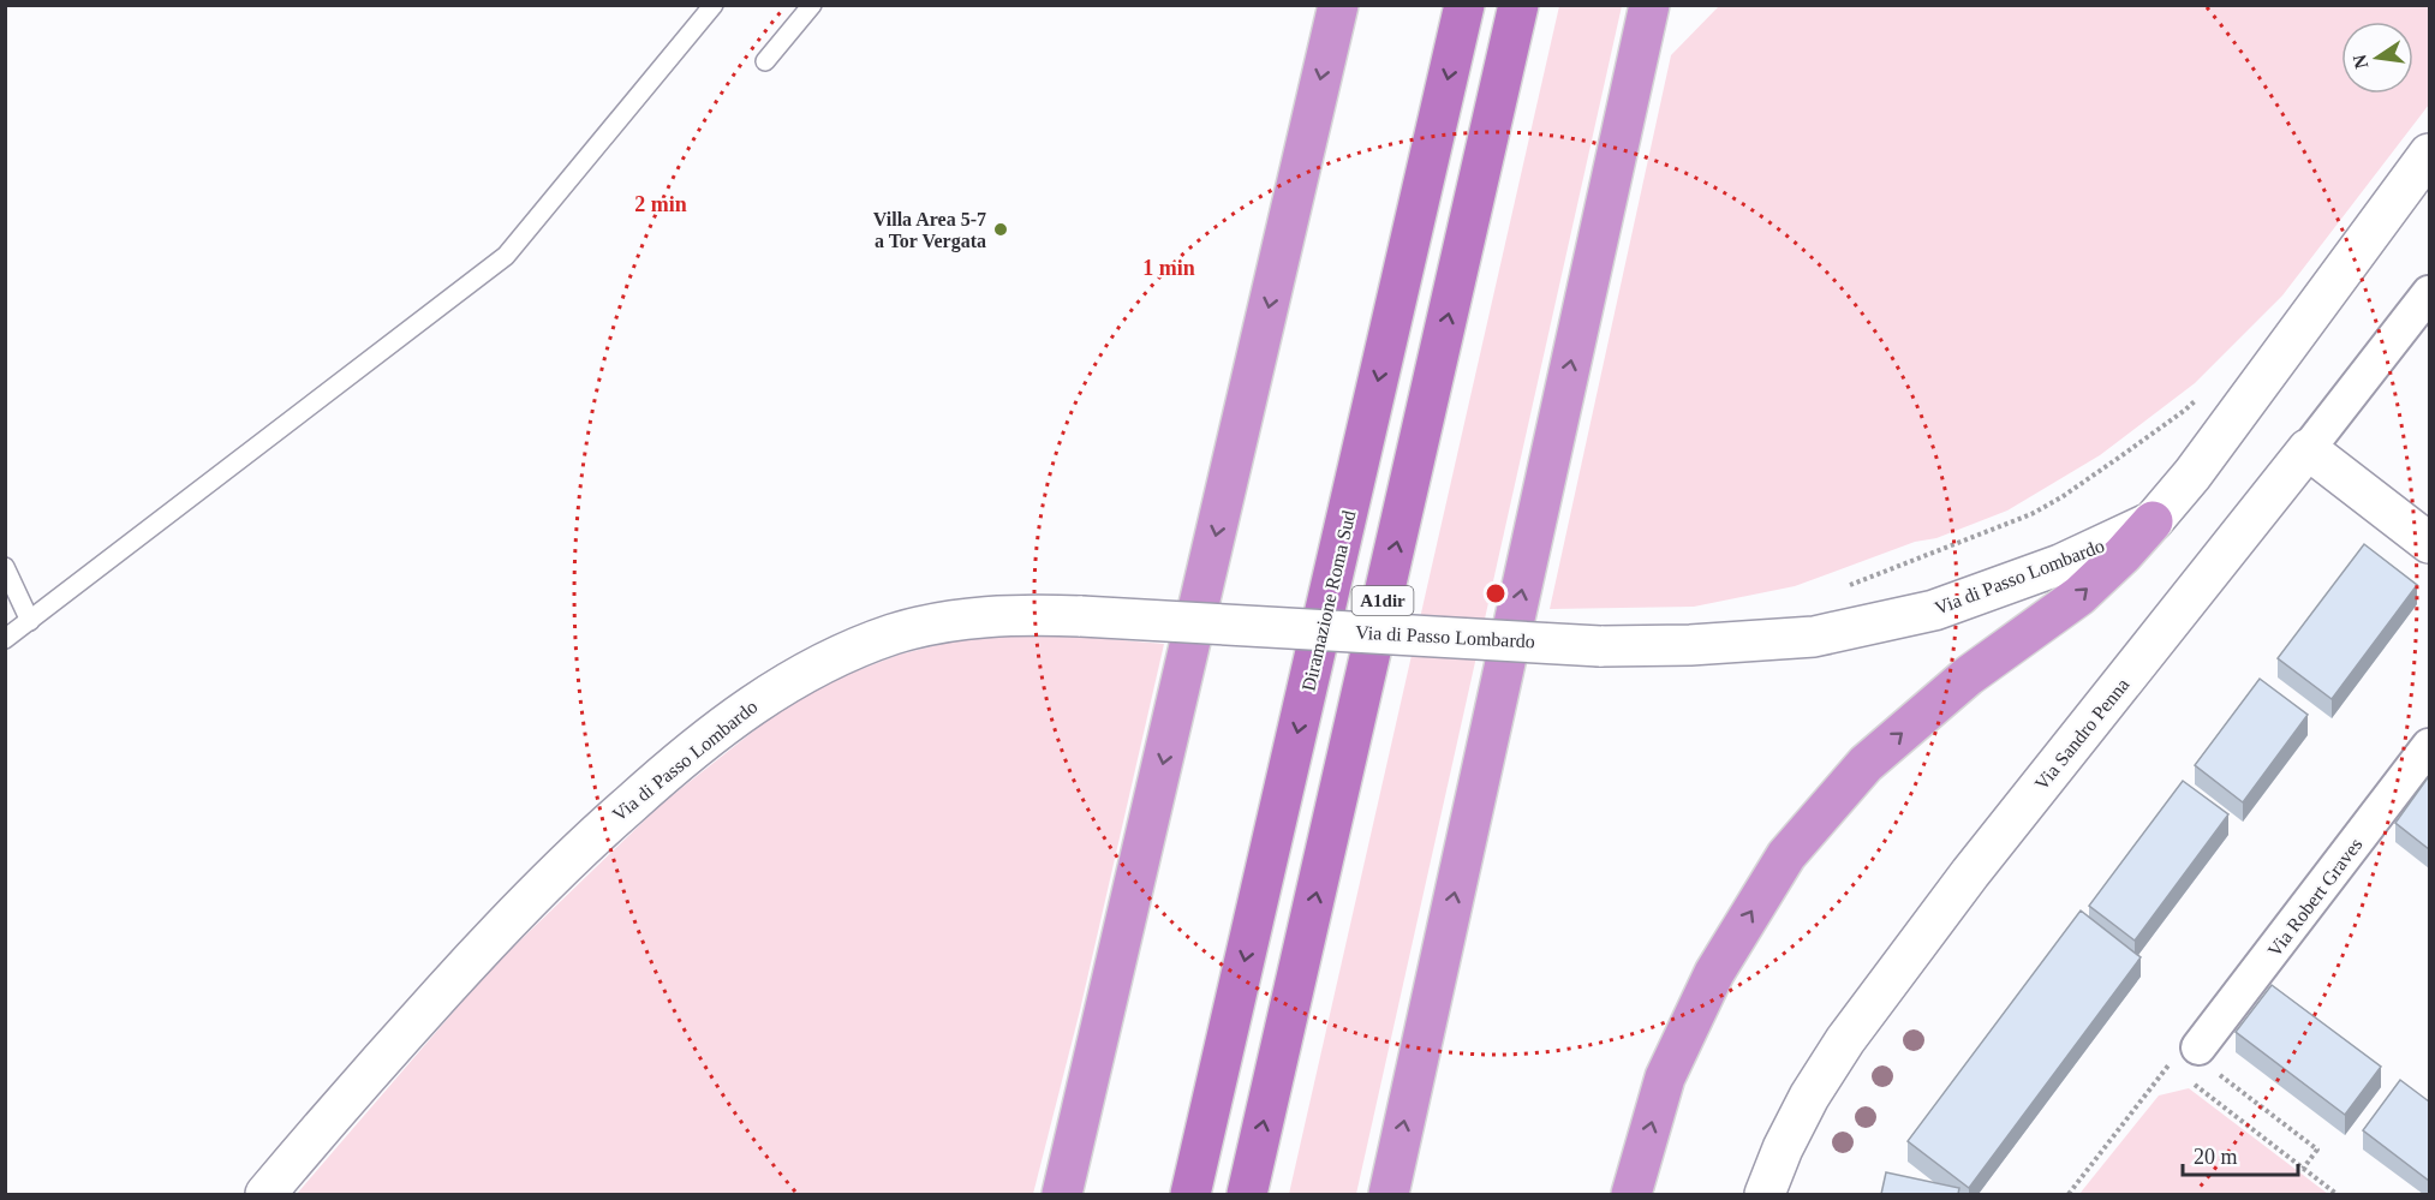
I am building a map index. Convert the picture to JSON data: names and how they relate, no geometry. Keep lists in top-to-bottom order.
{
  "streets": {
    "highway": ["Diramazione Roma Sud", "A1dir"],
    "street": ["Via di Passo Lombardo", "Via Sandro Penna", "Via Robert Graves"]
  },
  "places": ["Villa Area 5-7 a Tor Vergata"],
  "scale_bar": "20 m",
  "north": "left",
  "rings": ["2 min", "1 min"]
}
